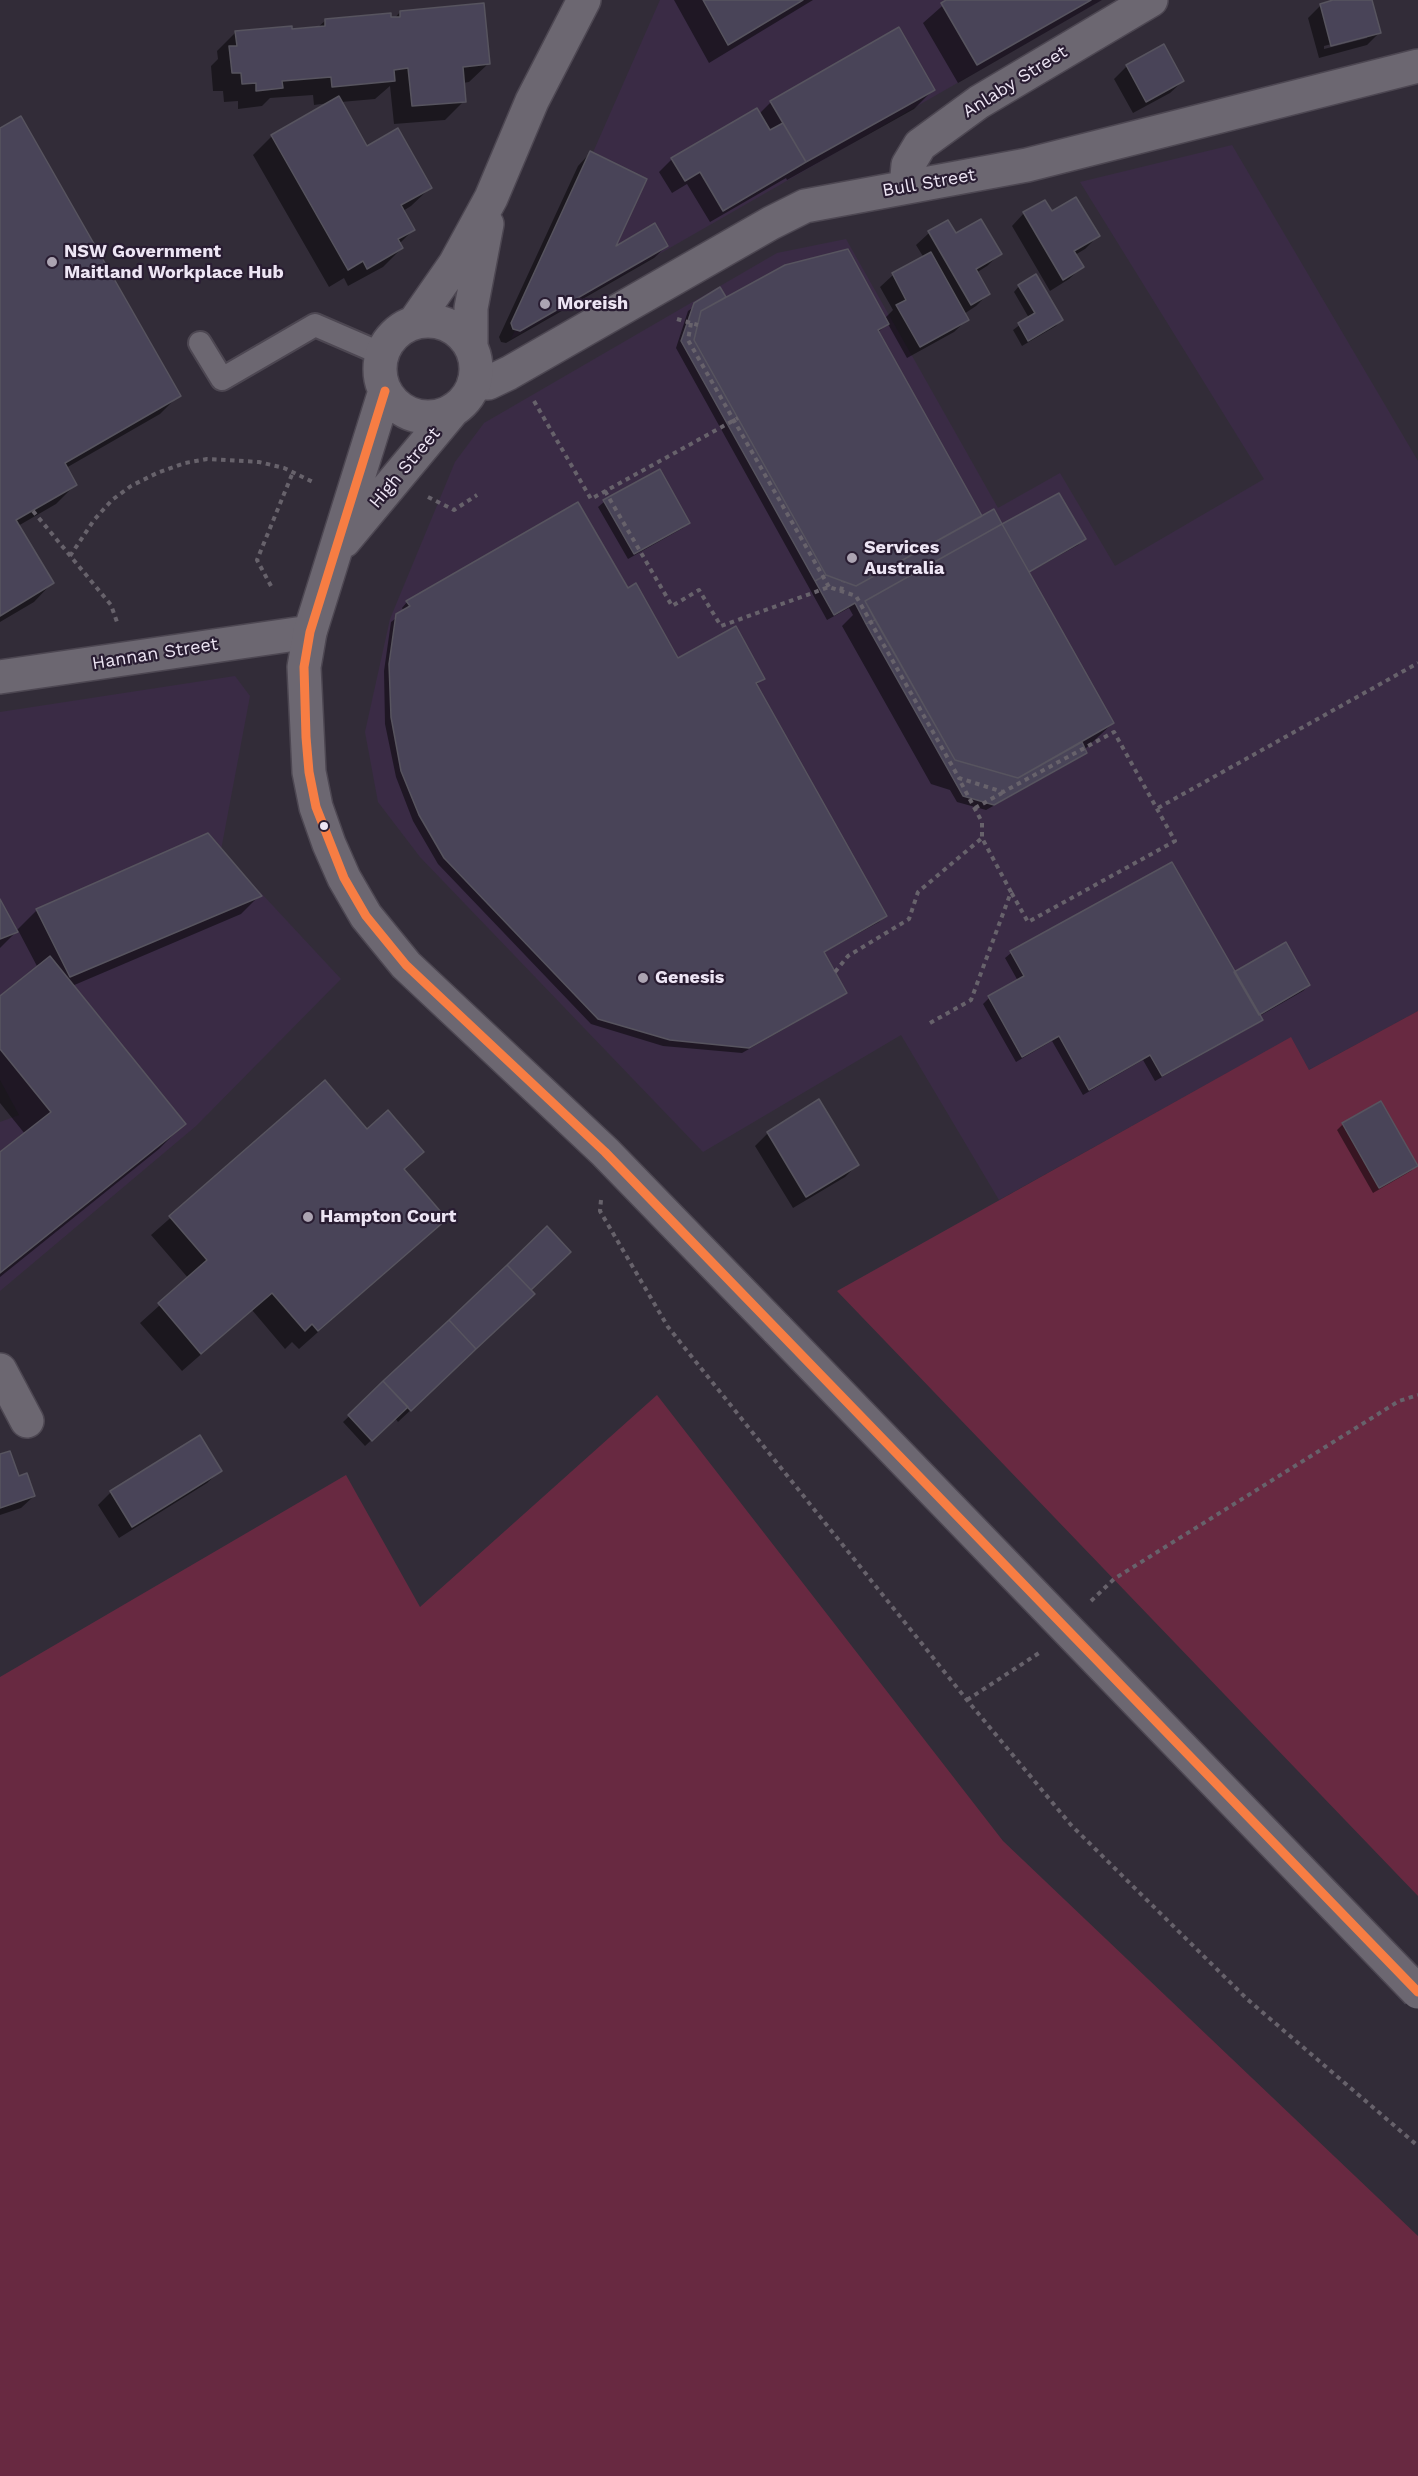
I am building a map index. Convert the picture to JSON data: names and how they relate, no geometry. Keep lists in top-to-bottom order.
{
  "streets": {
    "main road": [
      "Anlaby Street",
      "Bull Street",
      "High Street",
      "Hannan Street"
    ]
  },
  "crossings": [
    ["Anlaby Street", "Bull Street"],
    ["Bull Street", "High Street"],
    ["High Street", "Hannan Street"]
  ],
  "places": [
    "NSW Government Maitland Workplace Hub",
    "Moreish",
    "Services Australia",
    "Genesis",
    "Hampton Court"
  ]
}
